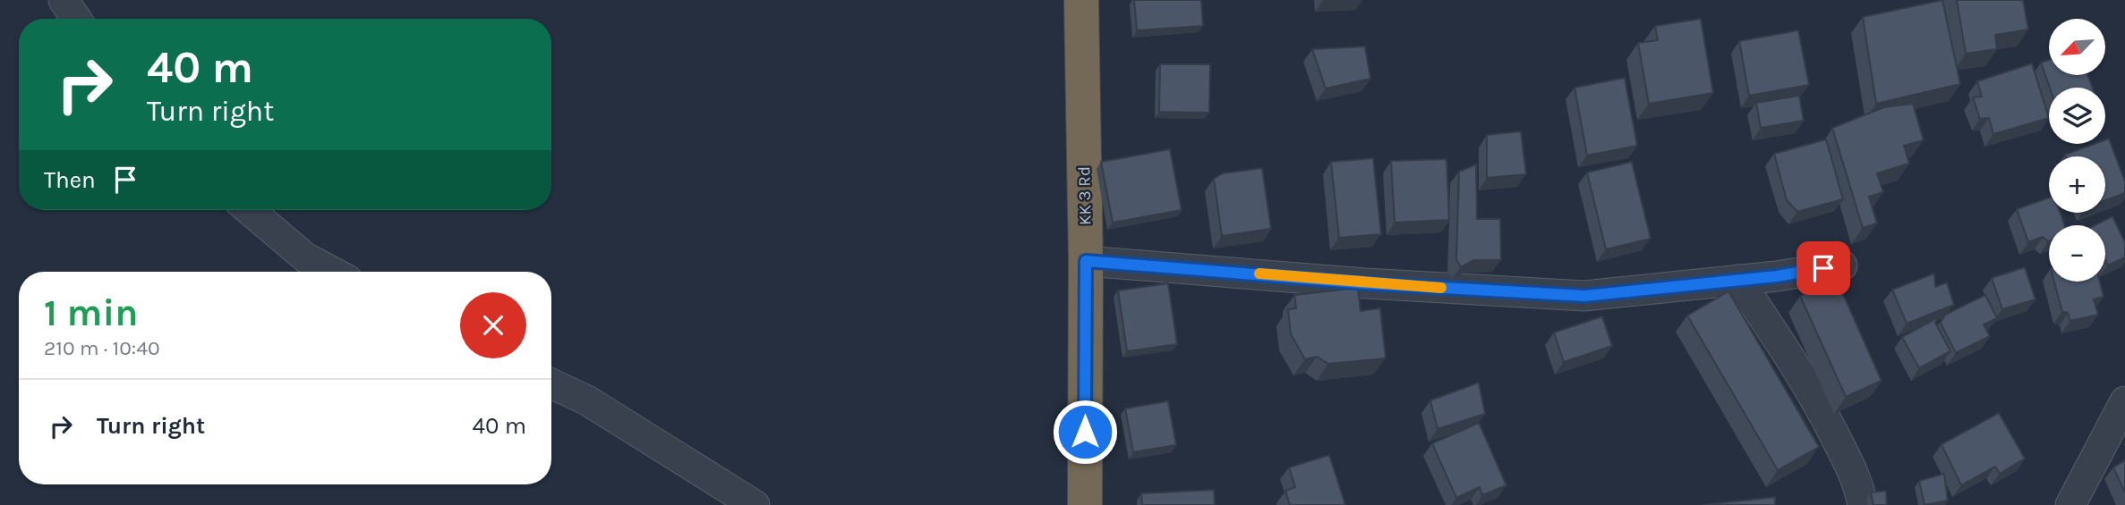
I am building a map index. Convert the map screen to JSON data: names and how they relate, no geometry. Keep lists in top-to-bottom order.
{
  "streets": {
    "highway": ["KK 3 Rd"]
  },
  "north": "bottom left",
  "page": {
    "map_buttons": ["+", "−"],
    "turn": ["40 m", "Turn right"],
    "then": "Then",
    "heading": ["1 min", "210 m · 10:40"],
    "list": [
      {
        "name": "Turn right",
        "value": "40 m"
      }
    ]
  }
}
